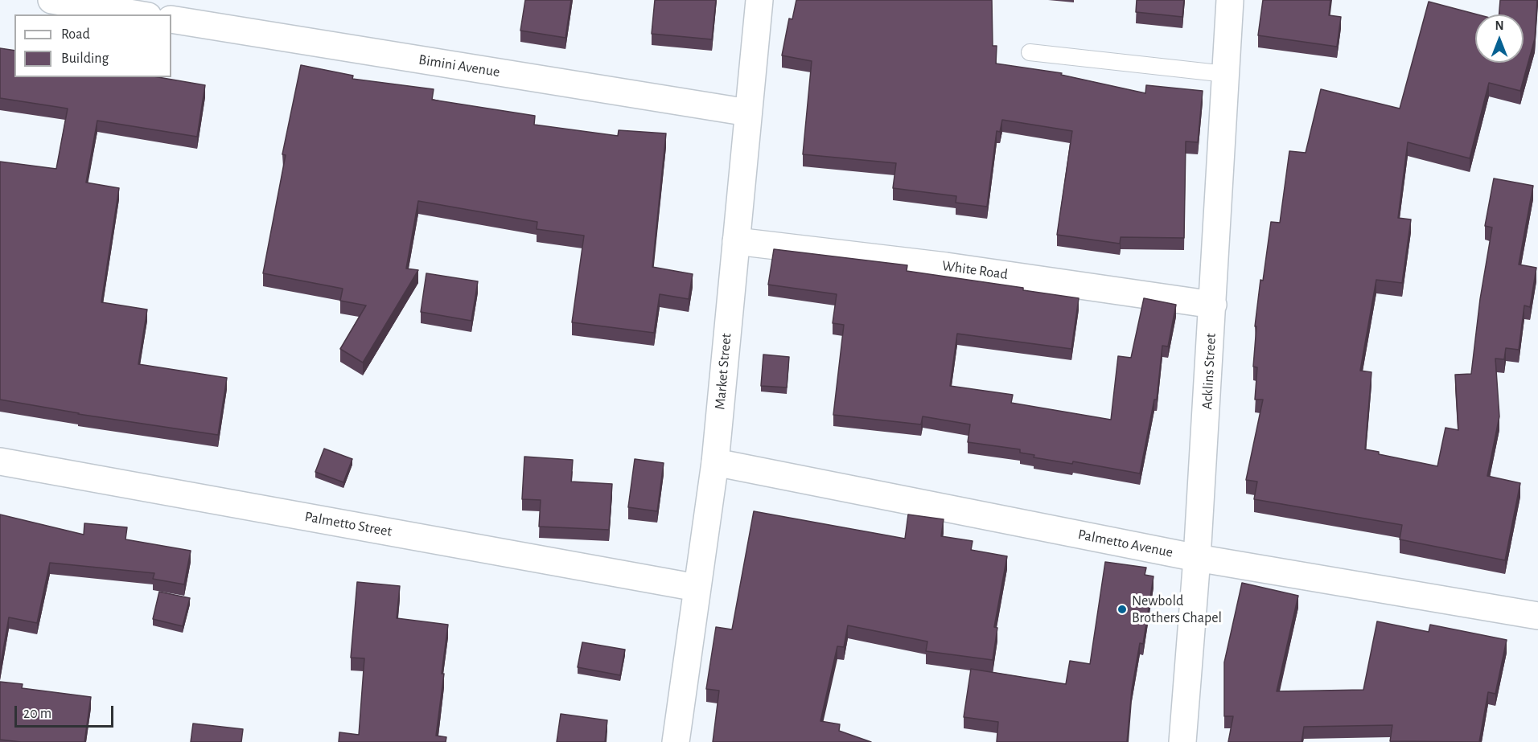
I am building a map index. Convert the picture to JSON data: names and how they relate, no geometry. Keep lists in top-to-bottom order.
{
  "streets": {
    "street": [
      "Bimini Avenue",
      "White Road",
      "Market Street",
      "Acklins Street",
      "Palmetto Street",
      "Palmetto Avenue"
    ]
  },
  "crossings": [
    ["Bimini Avenue", "Market Street"],
    ["White Road", "Market Street"],
    ["White Road", "Acklins Street"],
    ["Market Street", "Palmetto Street"],
    ["Market Street", "Palmetto Avenue"],
    ["Acklins Street", "Palmetto Avenue"]
  ],
  "places": ["Newbold Brothers Chapel"],
  "legend": ["Road", "Building"],
  "scale_bar": "20 m",
  "north": "top"
}
